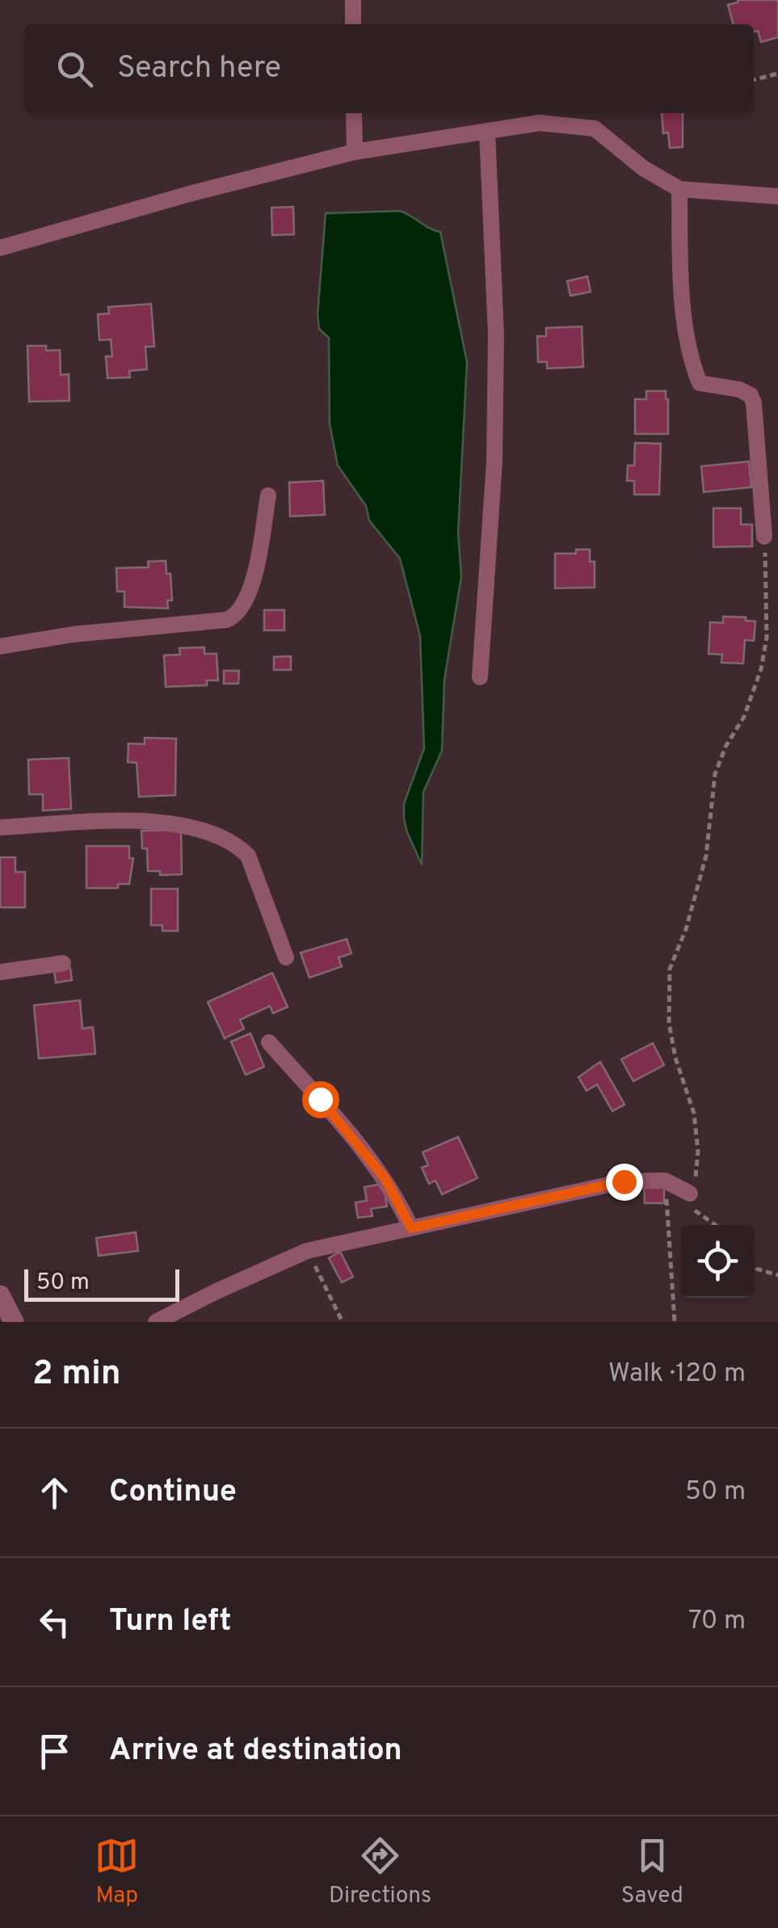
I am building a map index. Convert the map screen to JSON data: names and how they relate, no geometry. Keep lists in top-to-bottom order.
{
  "scale_bar": "50 m",
  "page": {
    "search": "Search here",
    "scale": "50 m",
    "heading": ["2 min", "Walk · 120 m"],
    "list": [
      ["Continue", "50 m"],
      ["Turn left", "70 m"],
      "Arrive at destination"
    ],
    "nav": ["Map", "Directions", "Saved"]
  }
}
